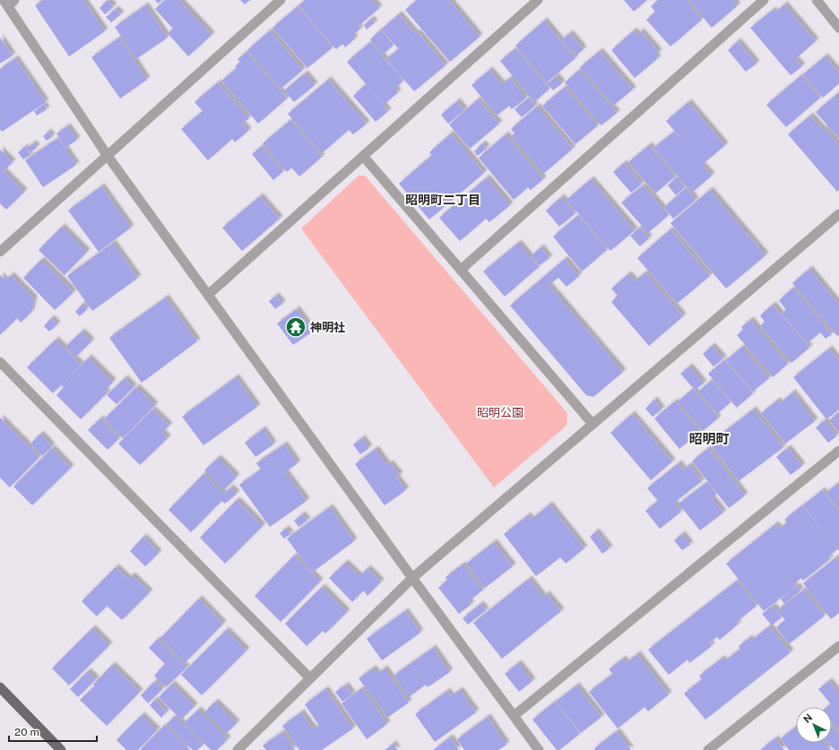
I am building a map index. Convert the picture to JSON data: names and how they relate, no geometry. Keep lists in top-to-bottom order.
{
  "districts": ["昭明町二丁目", "昭明町"],
  "parks": ["昭明公園"],
  "places": {
    "temple": ["神明社"]
  },
  "scale_bar": "20 m",
  "north": "top left"
}
